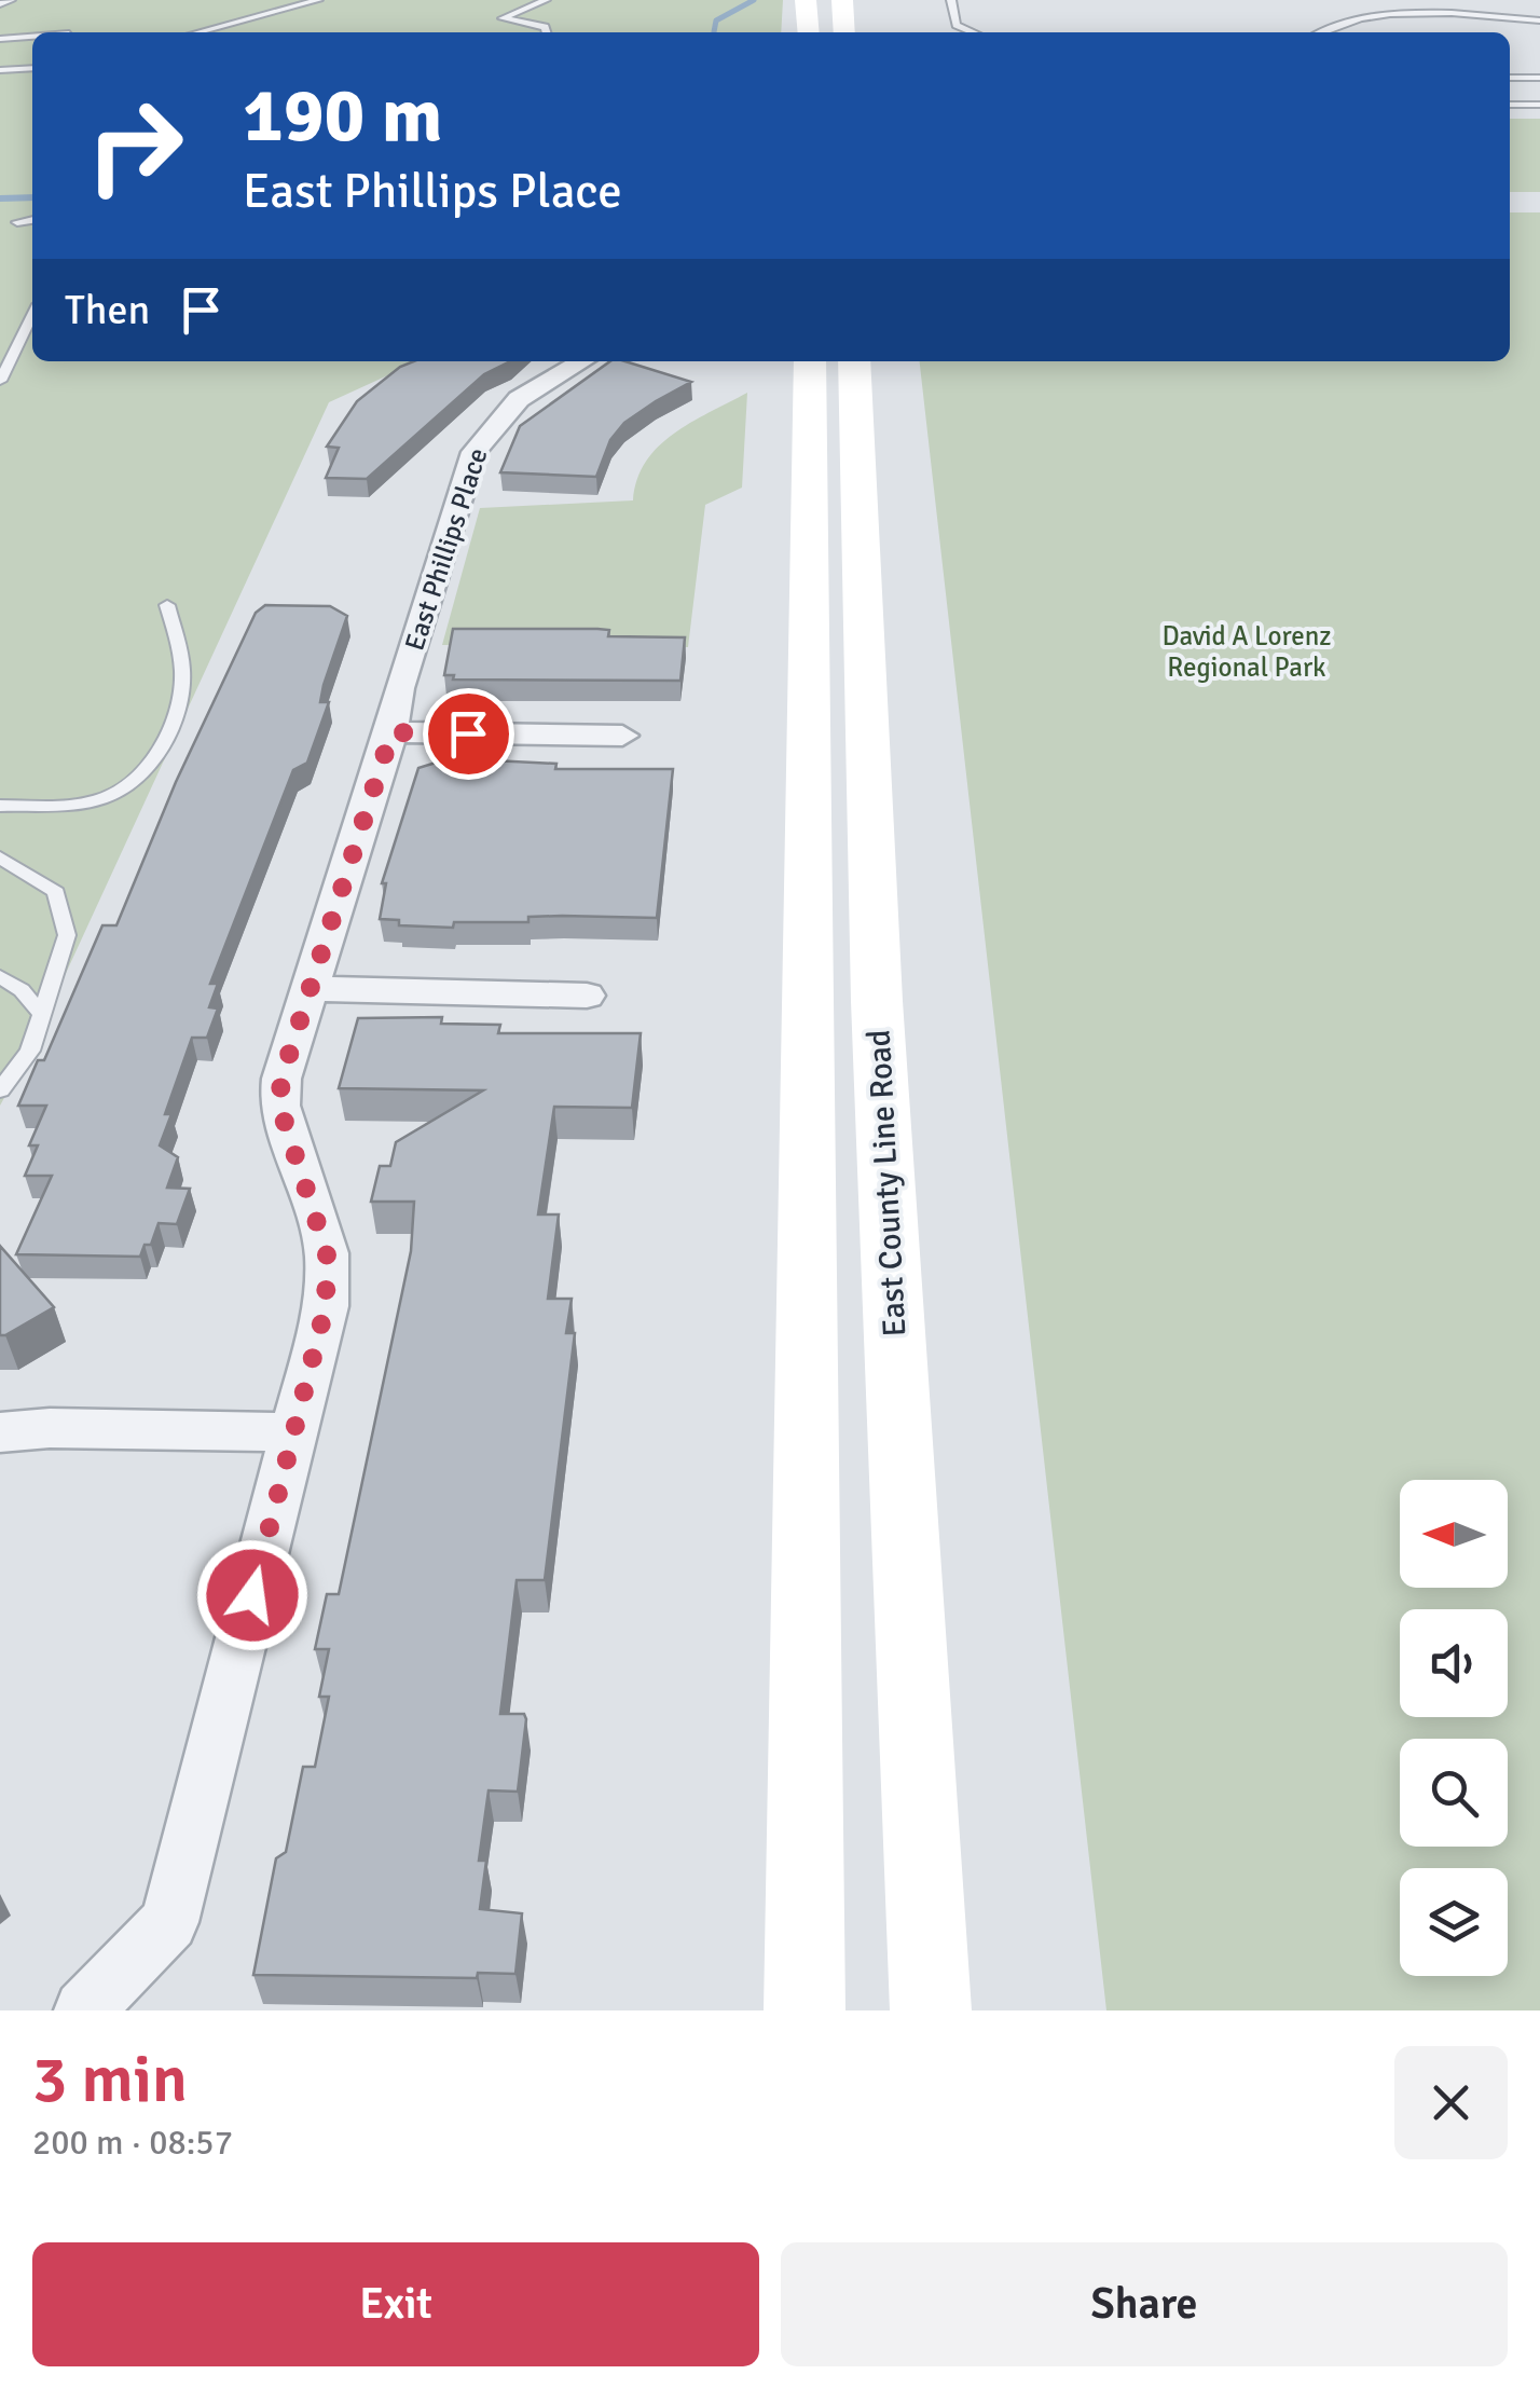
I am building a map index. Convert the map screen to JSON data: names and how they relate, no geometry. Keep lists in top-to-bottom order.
{
  "streets": {
    "main road": ["East County Line Road"],
    "street": ["East Phillips Place"]
  },
  "parks": ["David A Lorenz Regional Park"],
  "north": "left",
  "page": {
    "turn": ["190 m", "East Phillips Place"],
    "then": "Then",
    "heading": ["3 min", "200 m · 08:57"],
    "buttons": ["Exit", "Share"]
  }
}
